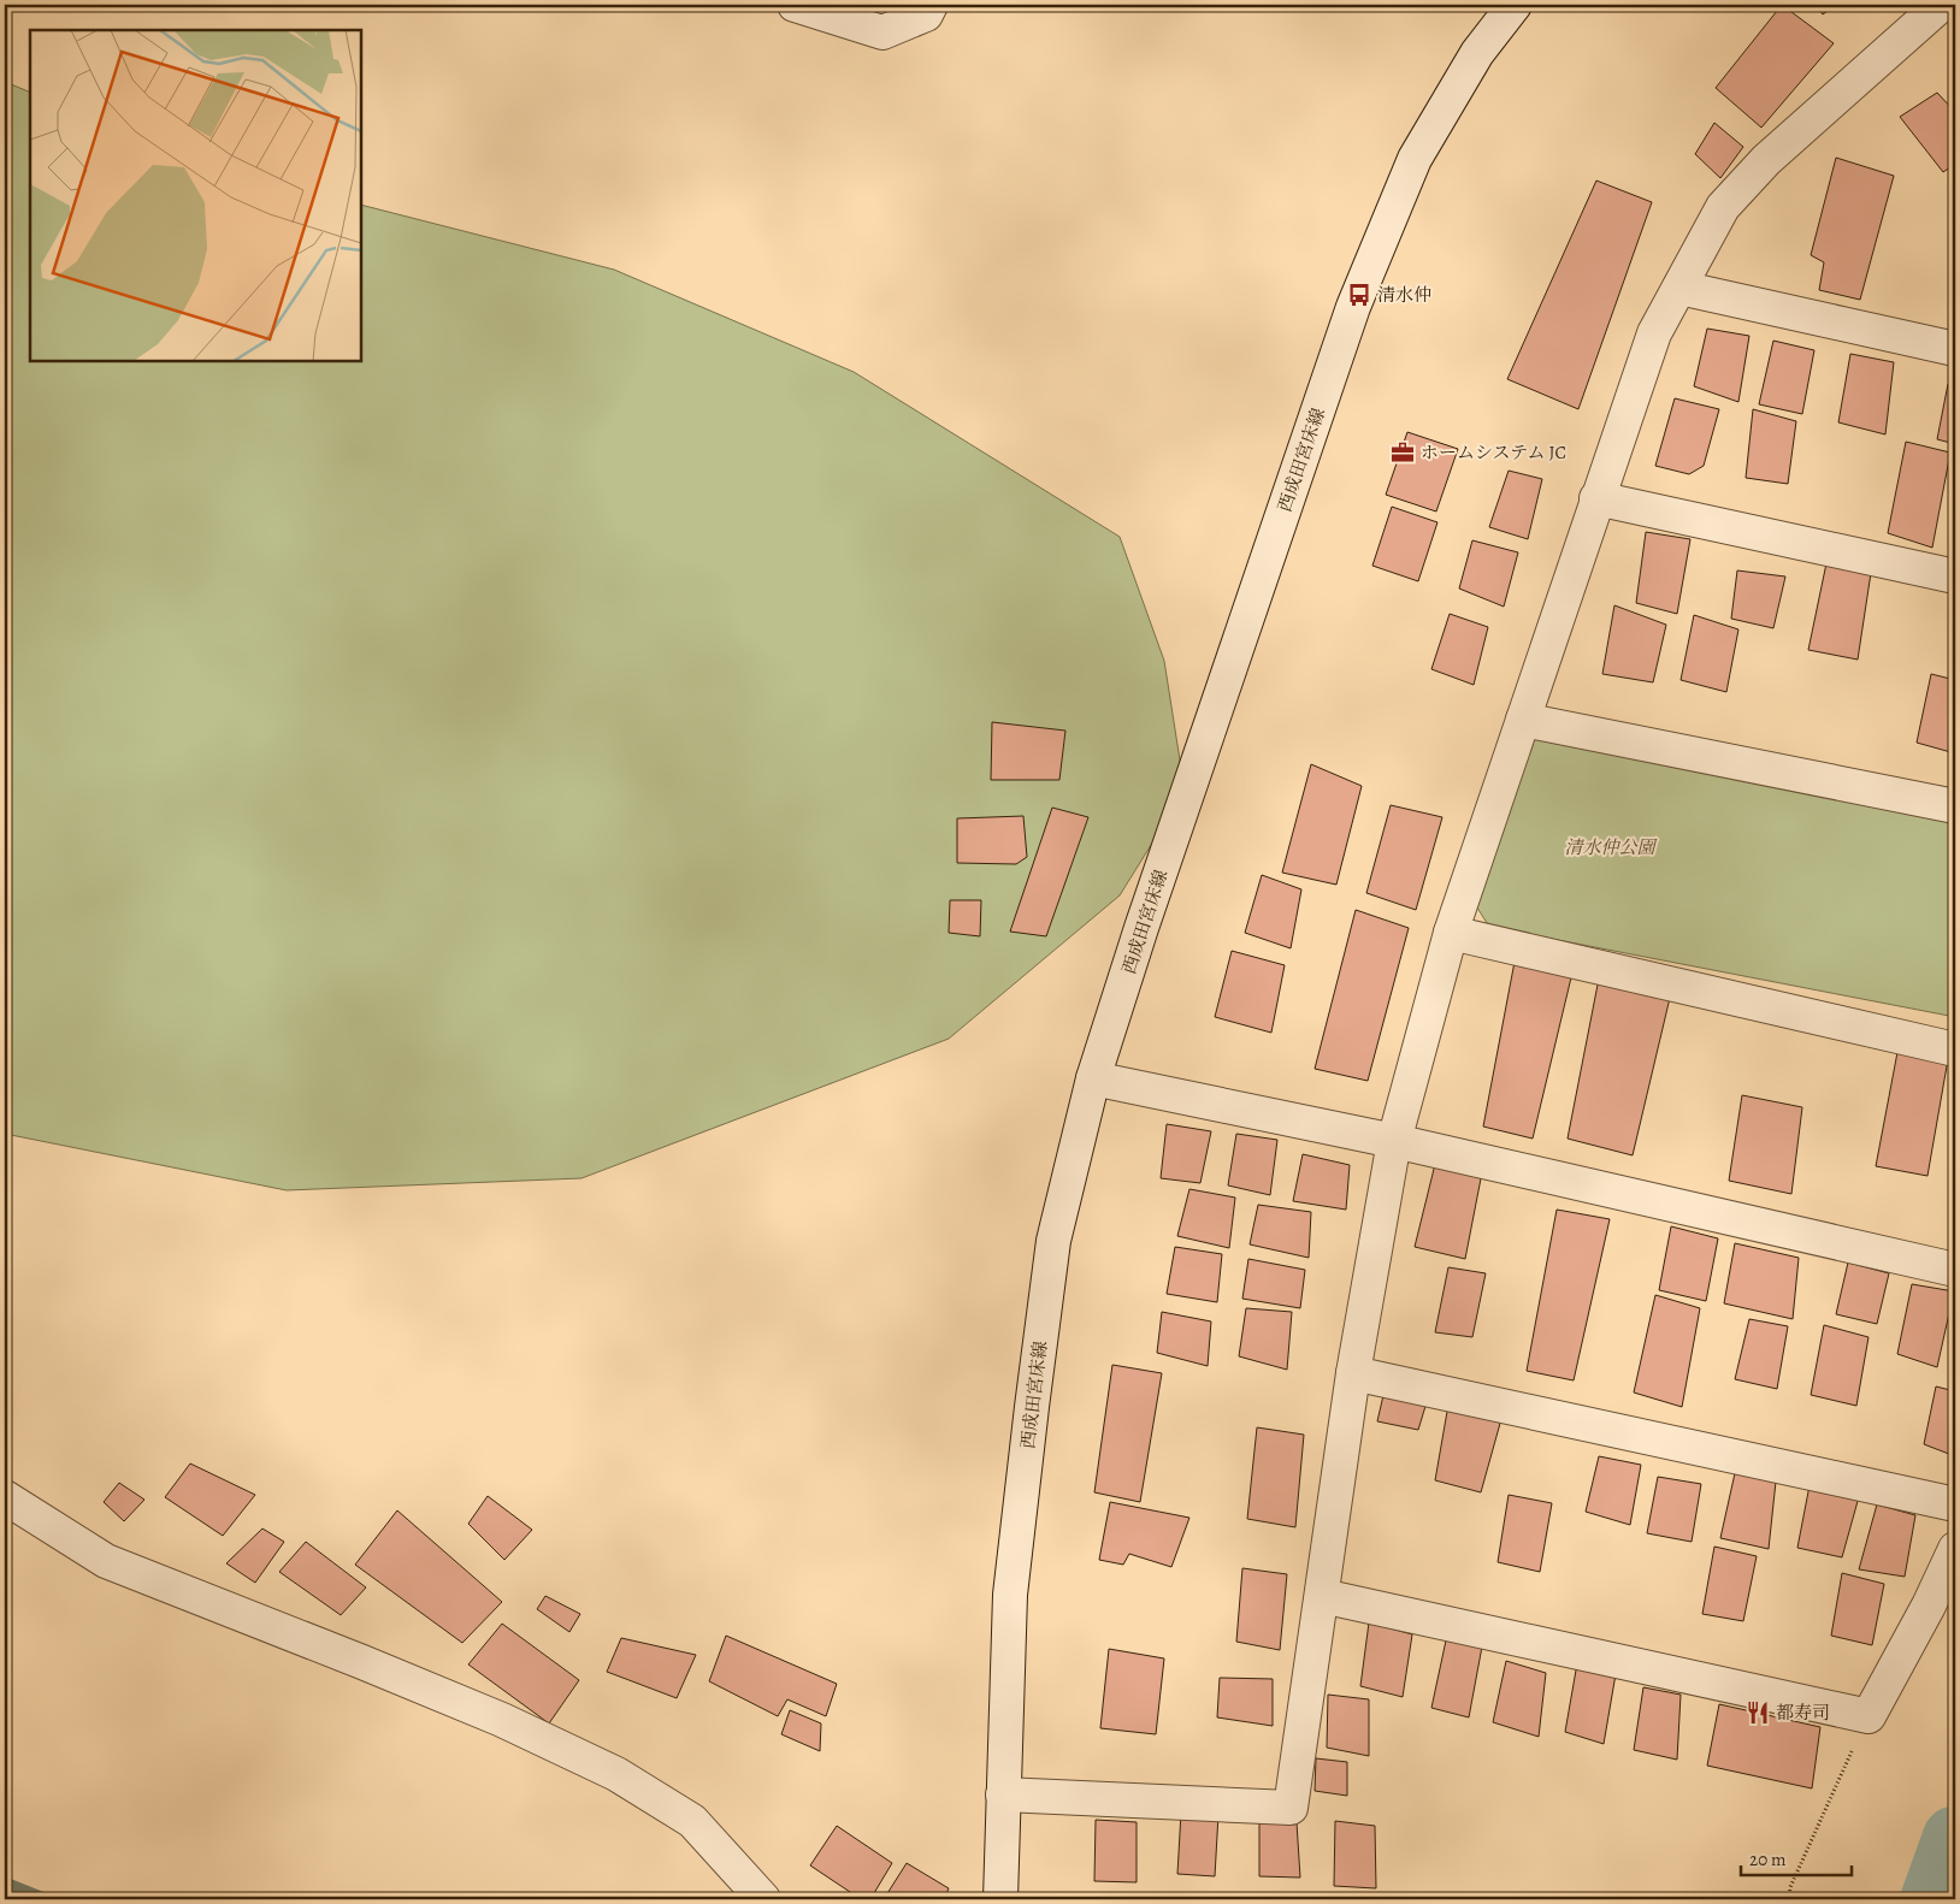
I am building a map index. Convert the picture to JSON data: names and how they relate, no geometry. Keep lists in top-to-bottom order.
{
  "streets": {
    "street": ["西成田宮床線"]
  },
  "parks": ["清水仲公園"],
  "places": {
    "bus stop": ["清水仲"],
    "office": ["ホームシステム JC"],
    "restaurant": ["都寿司"]
  },
  "scale_bar": "20 m"
}
